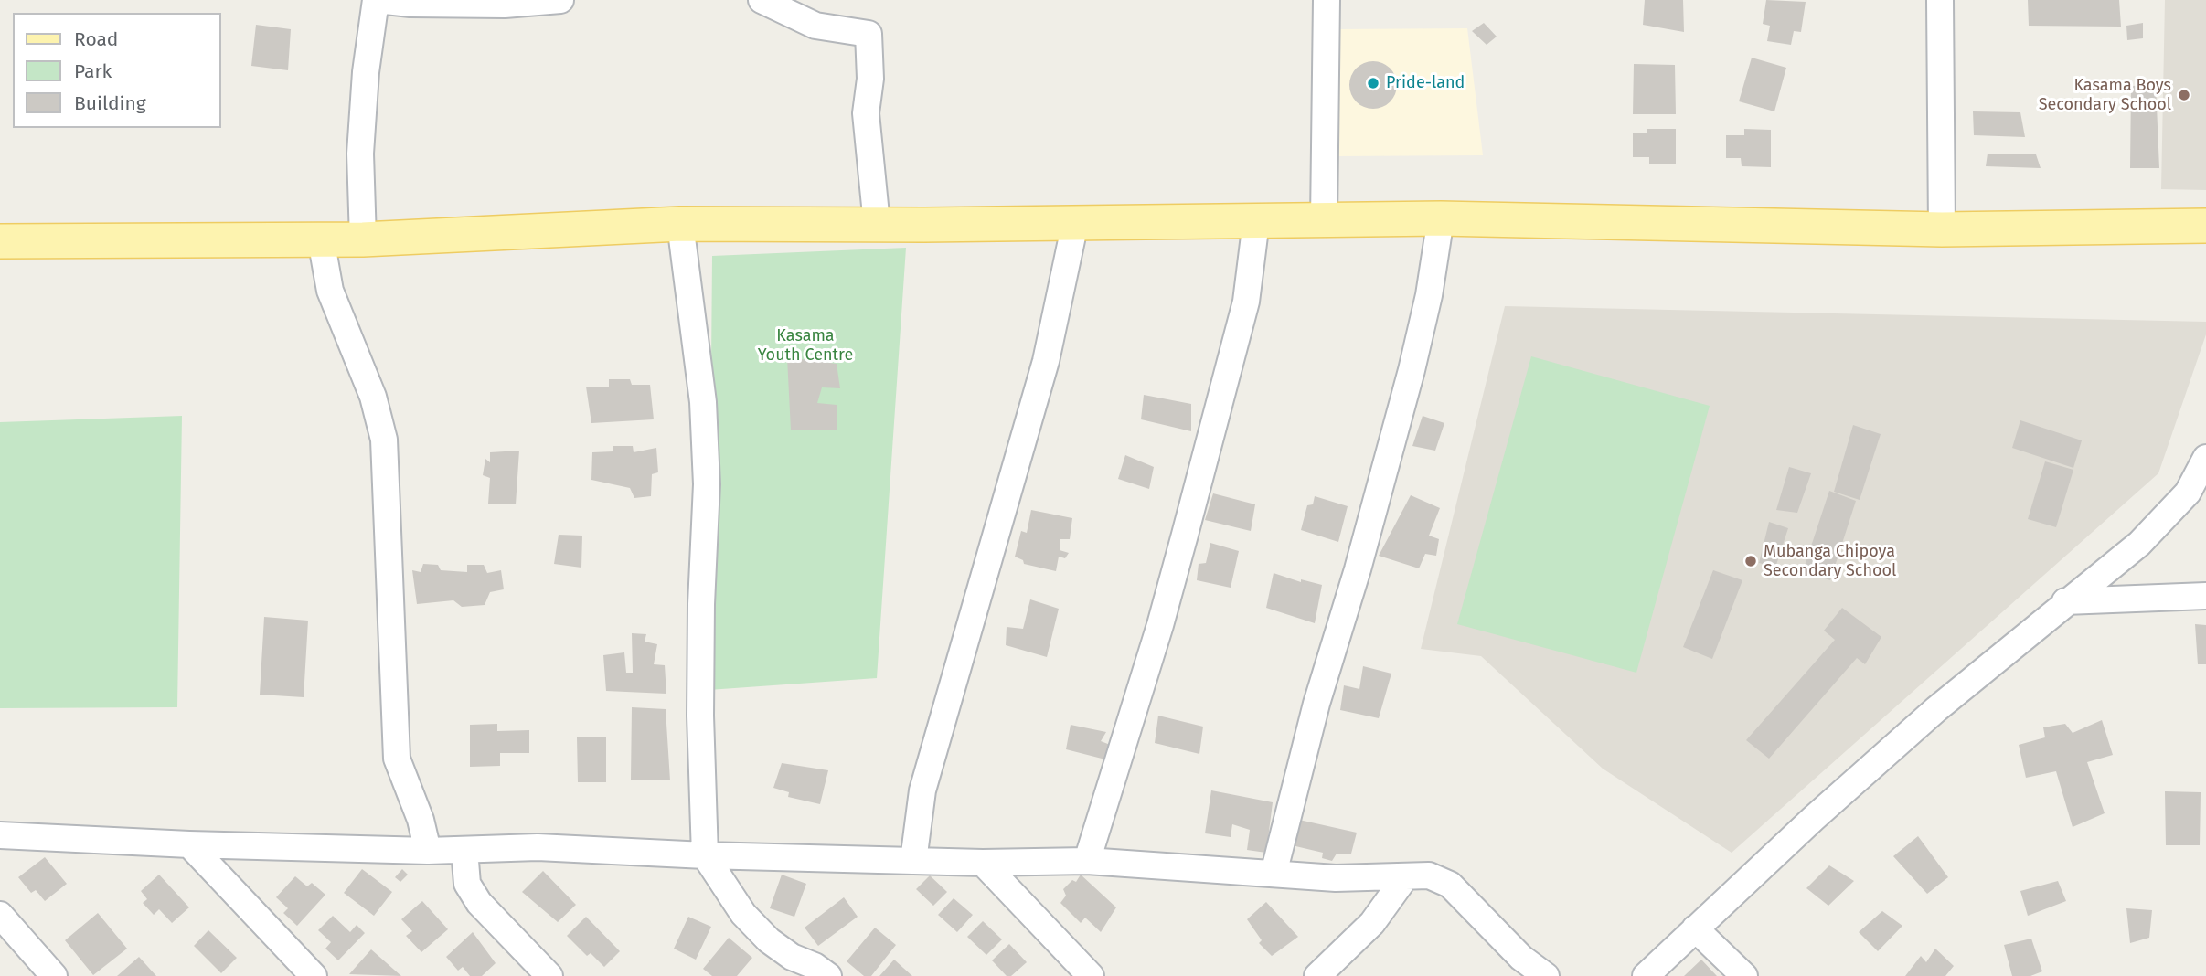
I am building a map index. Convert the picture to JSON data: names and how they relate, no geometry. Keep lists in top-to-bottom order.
{
  "parks": ["Kasama Youth Centre"],
  "places": ["Pride-land", "Kasama Boys Secondary School", "Mubanga Chipoya Secondary School"],
  "legend": ["Road", "Park", "Building"]
}
